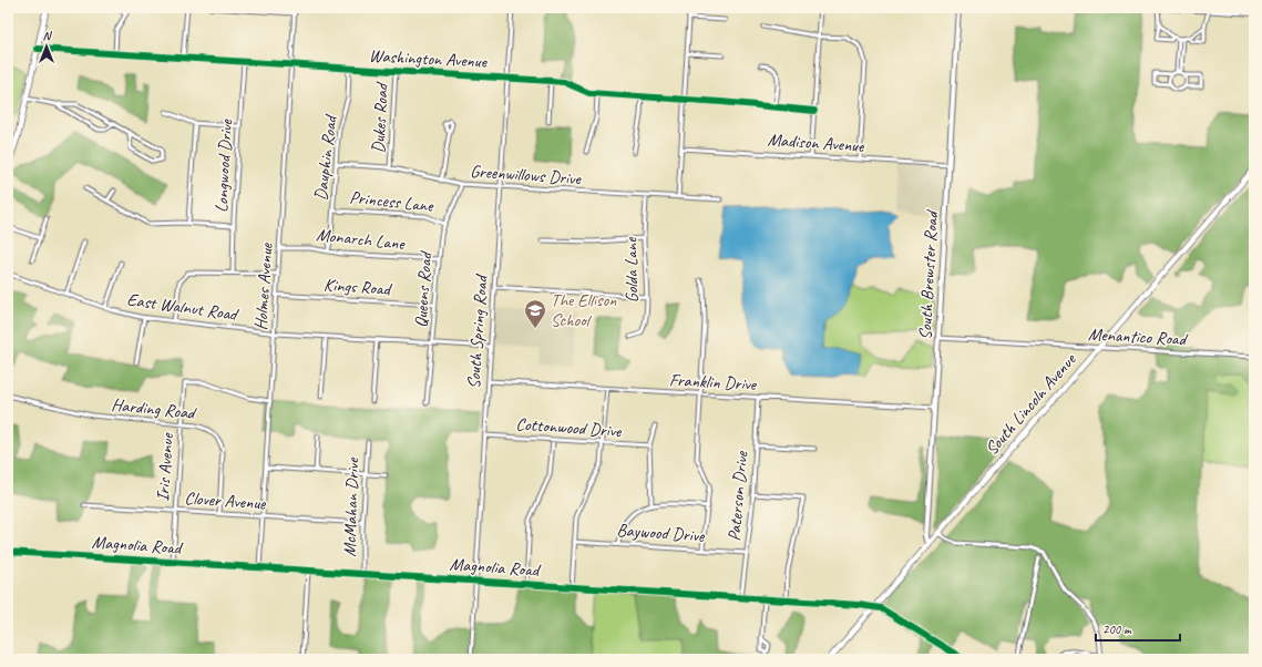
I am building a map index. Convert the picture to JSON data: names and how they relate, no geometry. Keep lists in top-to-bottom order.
{
  "streets": {
    "main road": ["South Brewster Road", "South Lincoln Avenue"],
    "street": [
      "Washington Avenue",
      "Dukes Road",
      "Madison Avenue",
      "Dauphin Road",
      "Longwood Drive",
      "Greenwillows Drive",
      "Princess Lane",
      "Monarch Lane",
      "Golda Lane",
      "Holmes Avenue",
      "Kings Road",
      "Queens Road",
      "East Walnut Road",
      "South Spring Road",
      "Menantico Road",
      "Franklin Drive",
      "Harding Road",
      "Cottonwood Drive",
      "Iris Avenue",
      "Paterson Drive",
      "Clover Avenue",
      "McMahan Drive",
      "Baywood Drive",
      "Magnolia Road"
    ]
  },
  "crossings": [
    ["Washington Avenue", "Dukes Road"],
    ["Washington Avenue", "Dauphin Road"],
    ["Washington Avenue", "Longwood Drive"],
    ["Washington Avenue", "Holmes Avenue"],
    ["Washington Avenue", "South Spring Road"],
    ["Dukes Road", "Greenwillows Drive"],
    ["Madison Avenue", "South Brewster Road"],
    ["Dauphin Road", "Greenwillows Drive"],
    ["Dauphin Road", "Princess Lane"],
    ["Dauphin Road", "Monarch Lane"],
    ["Greenwillows Drive", "Golda Lane"],
    ["Greenwillows Drive", "Queens Road"],
    ["Greenwillows Drive", "South Spring Road"],
    ["Princess Lane", "Queens Road"],
    ["Monarch Lane", "Holmes Avenue"],
    ["Monarch Lane", "Queens Road"],
    ["South Brewster Road", "Menantico Road"],
    ["South Brewster Road", "Franklin Drive"],
    ["South Brewster Road", "South Lincoln Avenue"],
    ["Holmes Avenue", "Kings Road"],
    ["Holmes Avenue", "East Walnut Road"],
    ["Holmes Avenue", "Iris Avenue"],
    ["Holmes Avenue", "Clover Avenue"],
    ["Holmes Avenue", "Magnolia Road"],
    ["Kings Road", "Queens Road"],
    ["Queens Road", "East Walnut Road"],
    ["East Walnut Road", "South Spring Road"],
    ["South Spring Road", "Franklin Drive"],
    ["South Spring Road", "Cottonwood Drive"],
    ["South Spring Road", "Magnolia Road"],
    ["Menantico Road", "South Lincoln Avenue"],
    ["Franklin Drive", "Paterson Drive"],
    ["South Lincoln Avenue", "Magnolia Road"],
    ["Harding Road", "Iris Avenue"],
    ["Harding Road", "Clover Avenue"],
    ["Iris Avenue", "Clover Avenue"],
    ["Iris Avenue", "Magnolia Road"],
    ["Paterson Drive", "Baywood Drive"],
    ["Paterson Drive", "Magnolia Road"],
    ["Clover Avenue", "McMahan Drive"],
    ["McMahan Drive", "Magnolia Road"]
  ],
  "places": {
    "school or university": ["The Ellison School"]
  },
  "scale_bar": "200 m",
  "north": "top"
}
